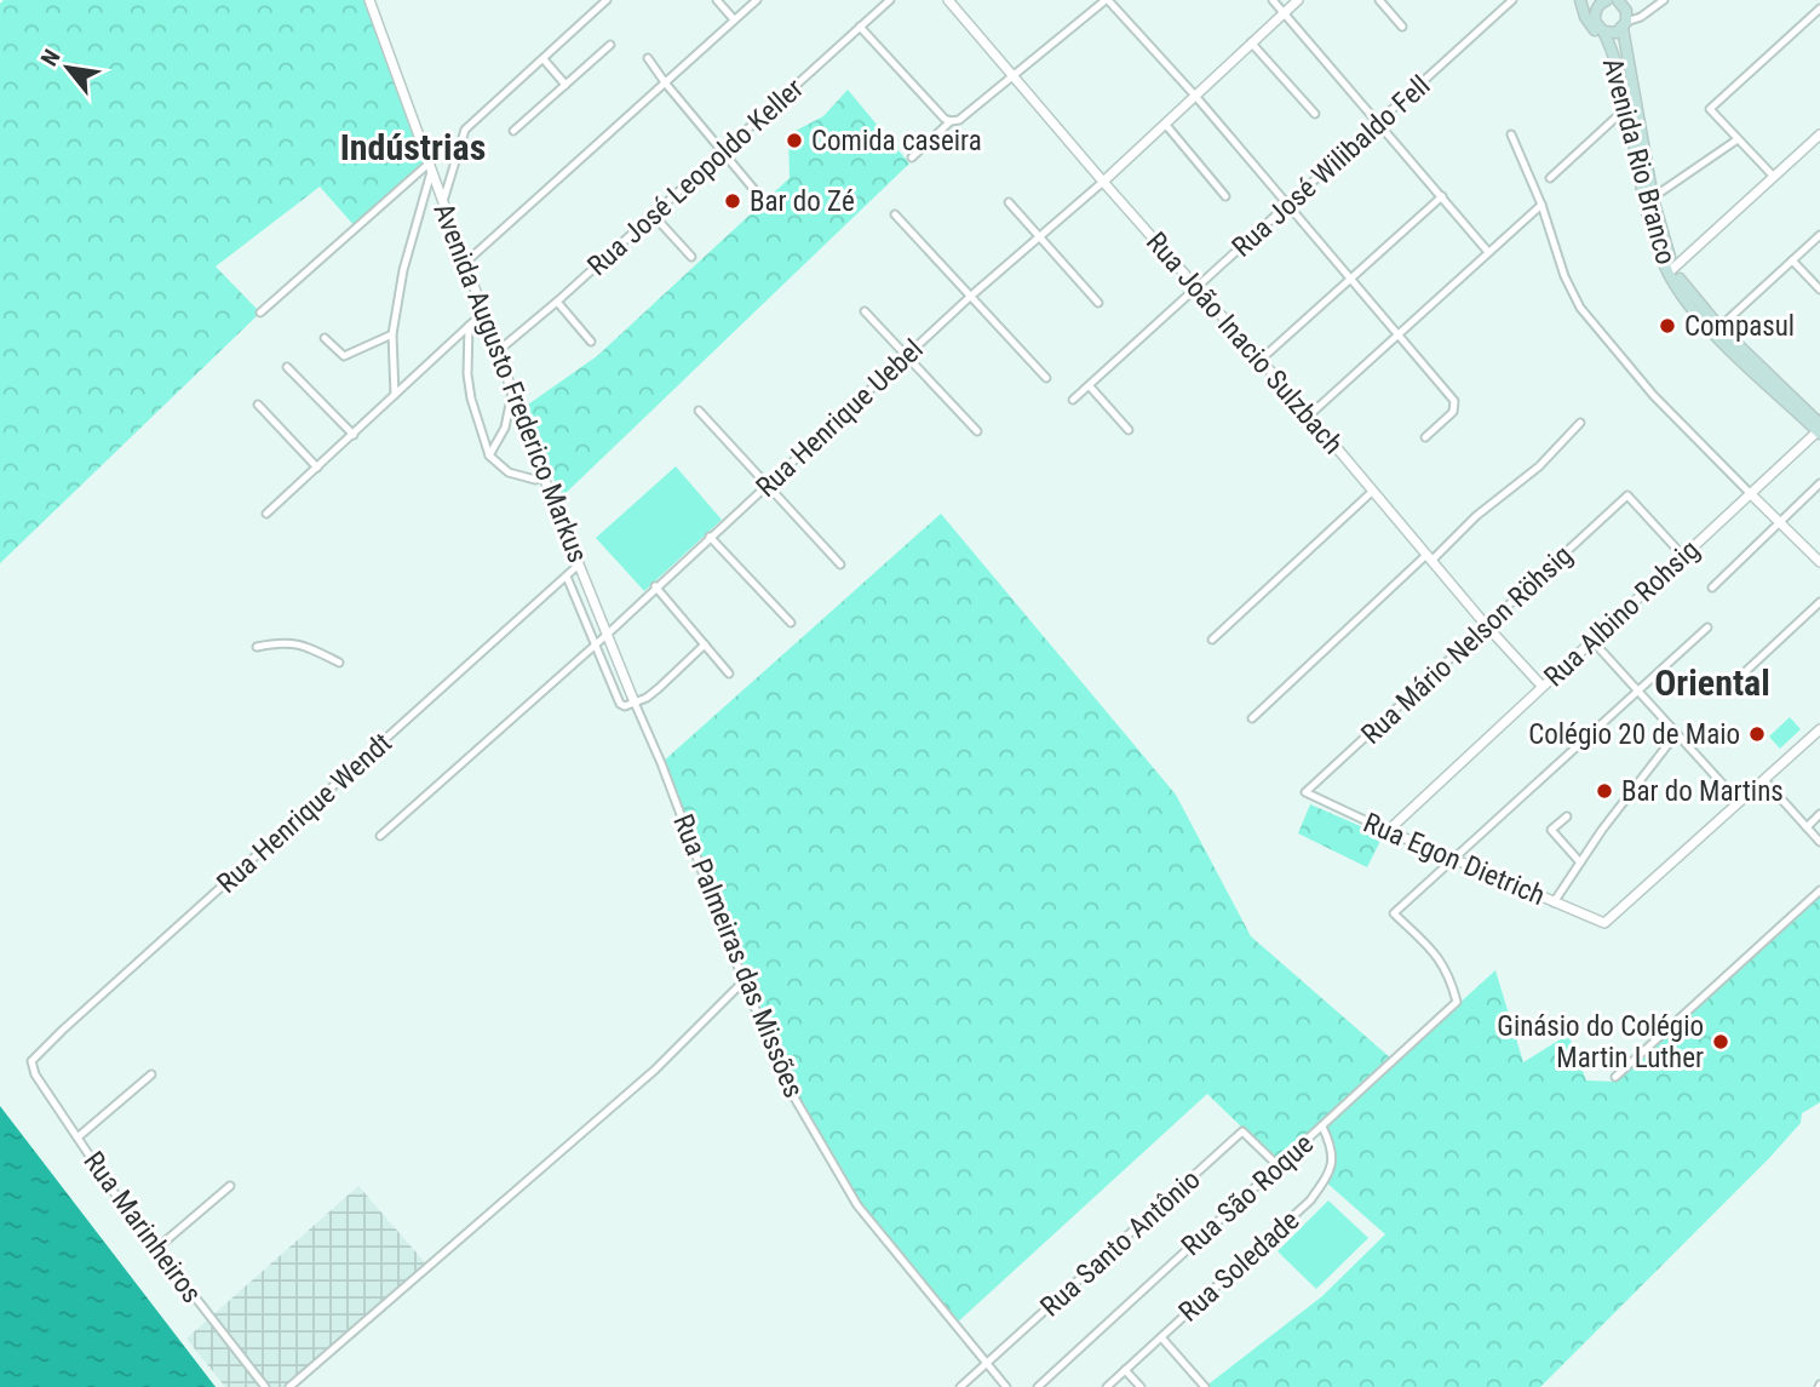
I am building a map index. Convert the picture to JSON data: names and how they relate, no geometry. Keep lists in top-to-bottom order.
{
  "streets": {
    "main road": ["Avenida Rio Branco"],
    "street": [
      "Rua José Wilibaldo Fell",
      "Rua José Leopoldo Keller",
      "Rua João Inacio Sulzbach",
      "Avenida Augusto Frederico Markus",
      "Rua Henrique Uebel",
      "Rua Albino Rohsig",
      "Rua Mário Nelson Röhsig",
      "Rua Henrique Wendt",
      "Rua Egon Dietrich",
      "Rua Palmeiras das Missões",
      "Rua São Roque",
      "Rua Marinheiros",
      "Rua Santo Antônio",
      "Rua Soledade"
    ]
  },
  "crossings": [
    ["Avenida Rio Branco", "Rua Albino Rohsig"],
    ["Rua José Wilibaldo Fell", "Rua João Inacio Sulzbach"],
    ["Rua José Leopoldo Keller", "Avenida Augusto Frederico Markus"],
    ["Rua João Inacio Sulzbach", "Rua Henrique Uebel"],
    ["Rua João Inacio Sulzbach", "Rua Albino Rohsig"],
    ["Rua João Inacio Sulzbach", "Rua Mário Nelson Röhsig"],
    ["Avenida Augusto Frederico Markus", "Rua Henrique Uebel"],
    ["Avenida Augusto Frederico Markus", "Rua Henrique Wendt"],
    ["Avenida Augusto Frederico Markus", "Rua Palmeiras das Missões"],
    ["Rua Albino Rohsig", "Rua Mário Nelson Röhsig"],
    ["Rua Albino Rohsig", "Rua Egon Dietrich"],
    ["Rua Mário Nelson Röhsig", "Rua Egon Dietrich"],
    ["Rua Henrique Wendt", "Rua Marinheiros"],
    ["Rua Egon Dietrich", "Rua São Roque"],
    ["Rua Palmeiras das Missões", "Rua Santo Antônio"],
    ["Rua São Roque", "Rua Santo Antônio"],
    ["Rua São Roque", "Rua Soledade"]
  ],
  "districts": ["Indústrias", "Oriental"],
  "places": [
    "Comida caseira",
    "Bar do Zé",
    "Compasul",
    "Colégio 20 de Maio",
    "Bar do Martins",
    "Ginásio do Colégio Martin Luther"
  ],
  "north": "top left"
}
